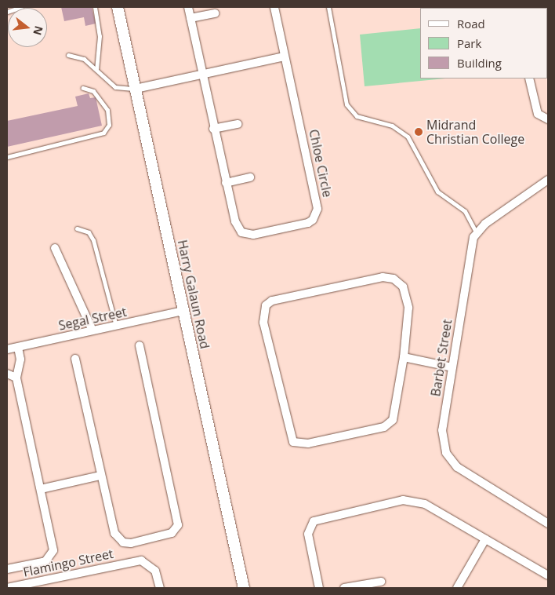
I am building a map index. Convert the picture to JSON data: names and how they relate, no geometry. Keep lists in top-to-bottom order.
{
  "streets": {
    "main road": ["Harry Galaun Road"],
    "street": [
      "Chloe Circle",
      "Segal Street",
      "Barbet Street",
      "Flamingo Street"
    ]
  },
  "crossings": [
    ["Harry Galaun Road", "Segal Street"]
  ],
  "places": ["Midrand Christian College"],
  "legend": ["Road", "Park", "Building"],
  "north": "right"
}
